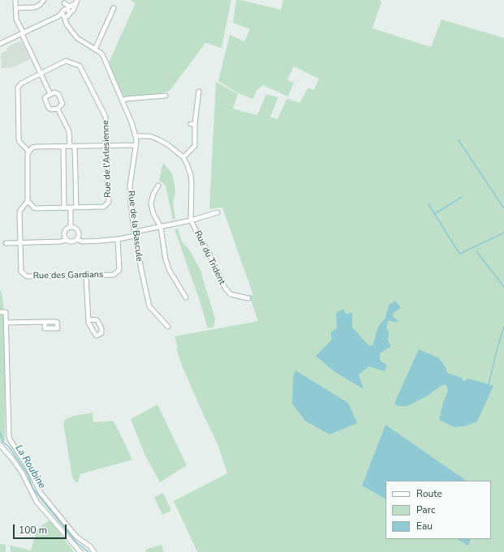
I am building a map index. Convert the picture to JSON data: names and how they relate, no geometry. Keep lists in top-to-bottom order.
{
  "streets": {
    "street": [
      "Rue de l'Arlesienne",
      "Rue de la Bascule",
      "Rue du Trident",
      "Rue des Gardians"
    ]
  },
  "crossings": [
    ["Rue de l'Arlesienne", "Rue des Gardians"]
  ],
  "water": ["La Roubine"],
  "legend": ["Route", "Parc", "Eau"],
  "scale_bar": "100 m"
}
